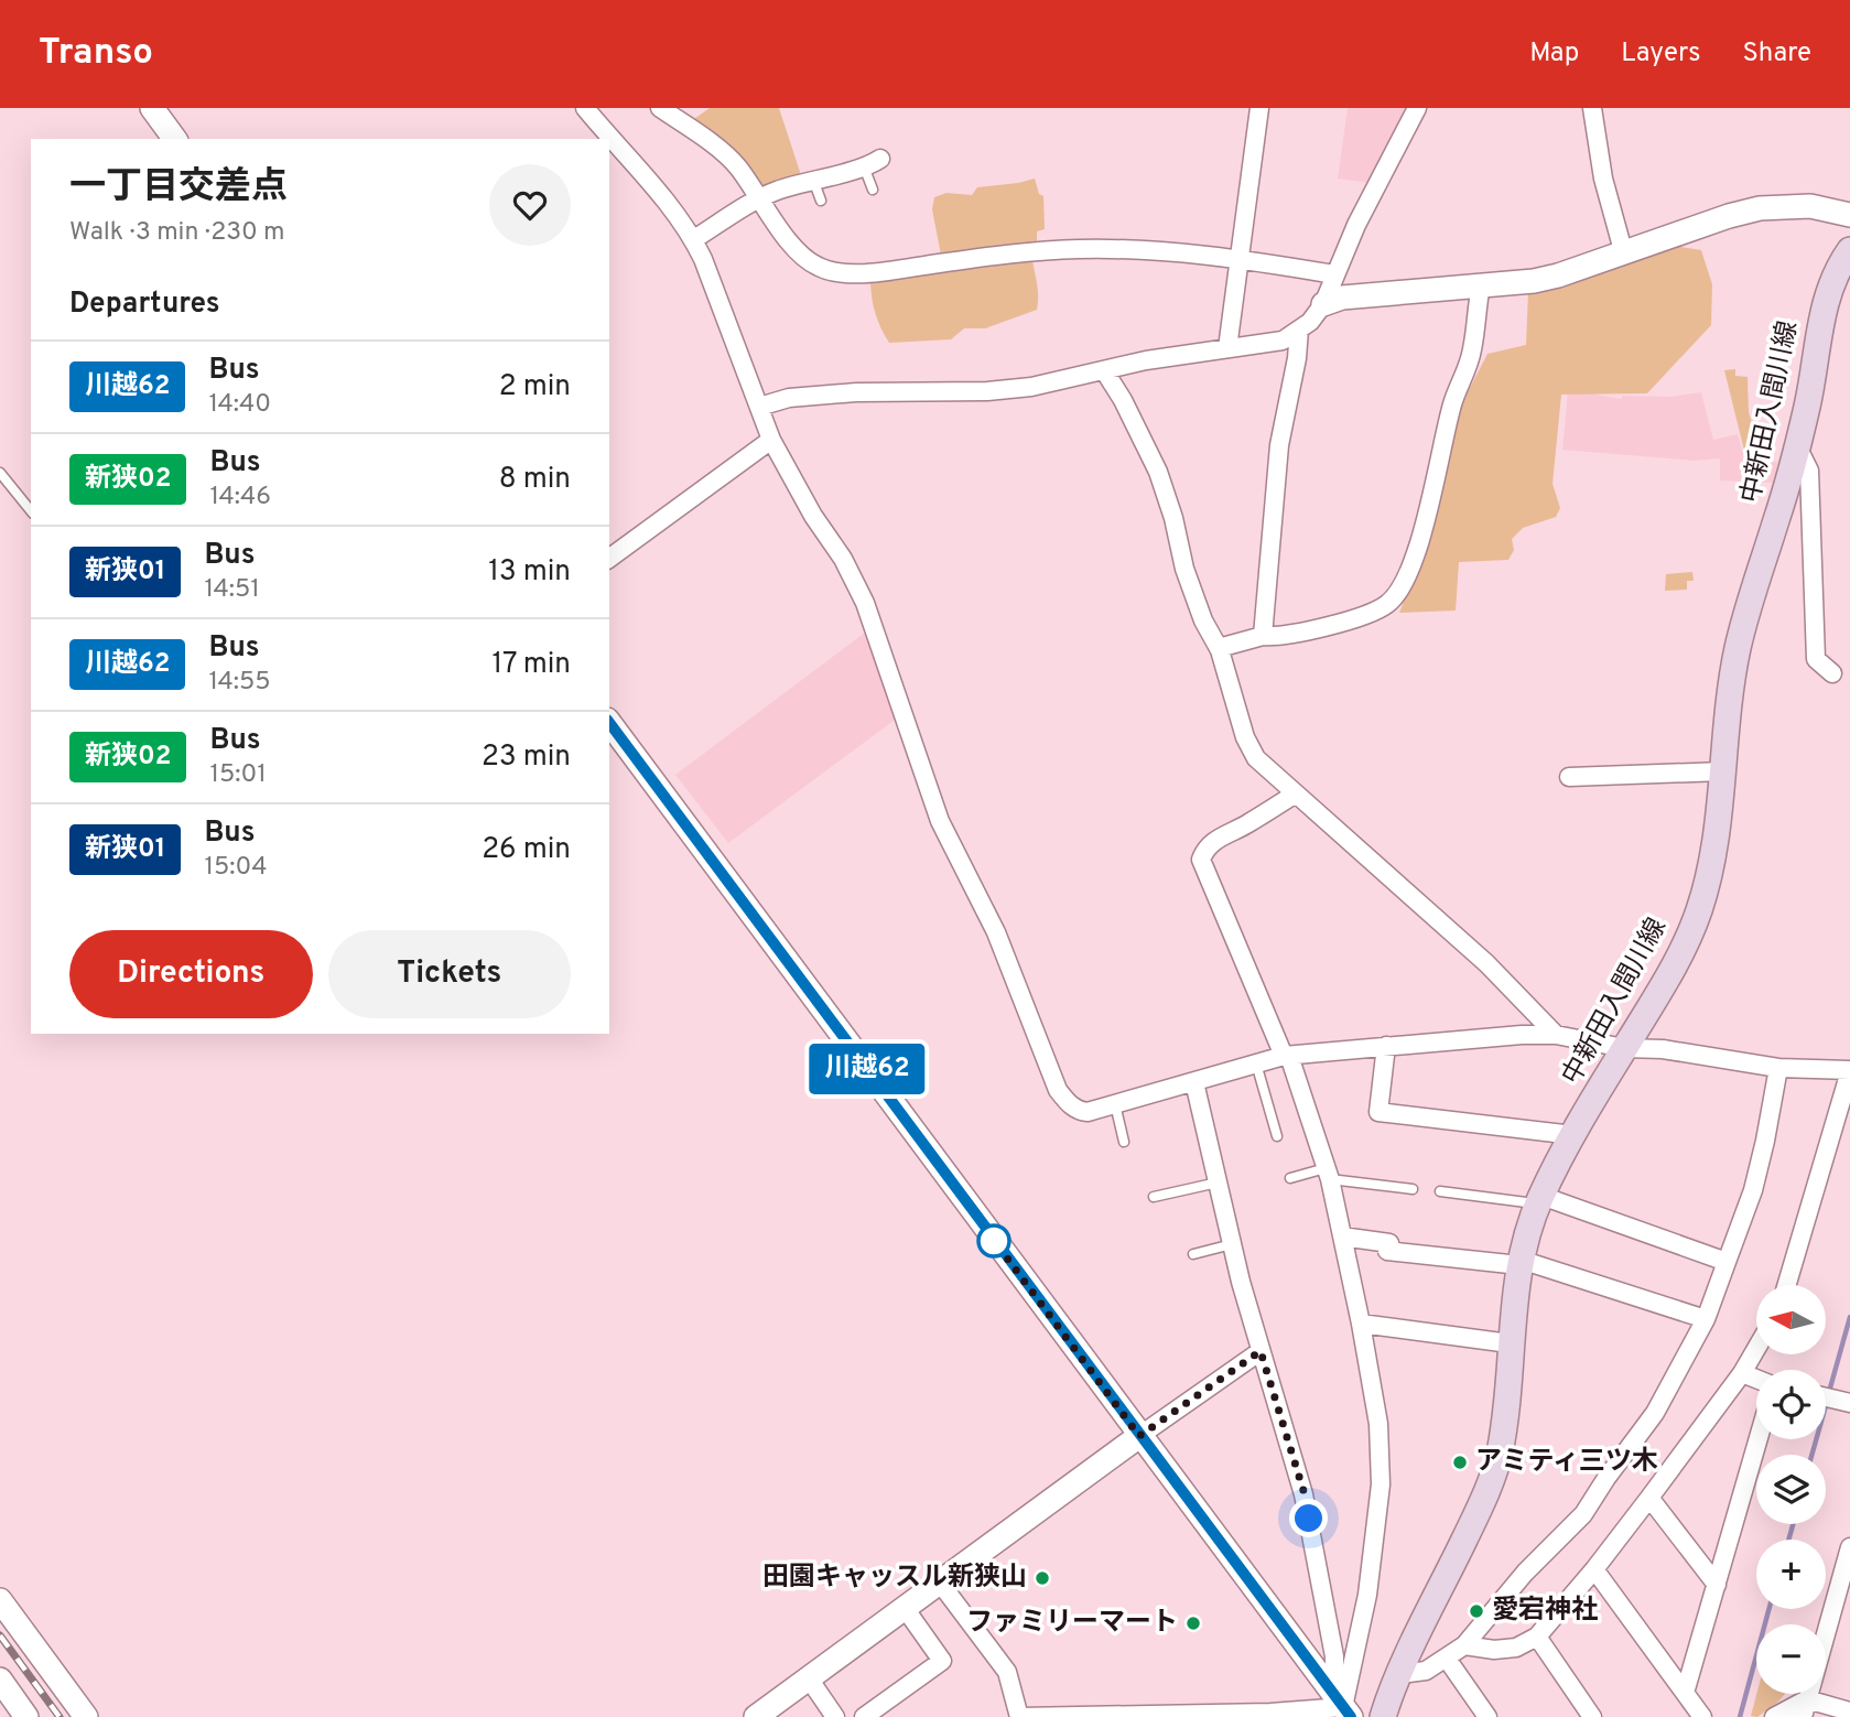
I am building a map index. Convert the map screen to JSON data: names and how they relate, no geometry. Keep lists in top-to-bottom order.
{
  "streets": {
    "main road": ["中新田入間川線"]
  },
  "places": [
    "アミティ三ツ木",
    "田園キャッスル新狭山",
    "愛宕神社",
    "ファミリーマート"
  ],
  "lines": ["bus line 川越62"],
  "north": "left",
  "page": {
    "header": "Transo",
    "nav": ["Map", "Layers", "Share"],
    "on_map": "川越62",
    "heading": [
      ["一丁目交差点", "Walk · 3 min · 230 m"],
      "Departures"
    ],
    "list": [
      {
        "mark": "川越62",
        "name": "Bus",
        "note": "14:40",
        "value": "2 min"
      },
      {
        "mark": "新狭02",
        "name": "Bus",
        "note": "14:46",
        "value": "8 min"
      },
      {
        "mark": "新狭01",
        "name": "Bus",
        "note": "14:51",
        "value": "13 min"
      },
      {
        "mark": "川越62",
        "name": "Bus",
        "note": "14:55",
        "value": "17 min"
      },
      {
        "mark": "新狭02",
        "name": "Bus",
        "note": "15:01",
        "value": "23 min"
      },
      {
        "mark": "新狭01",
        "name": "Bus",
        "note": "15:04",
        "value": "26 min"
      }
    ],
    "buttons": ["Directions", "Tickets"],
    "map_buttons": ["+", "−"]
  }
}
